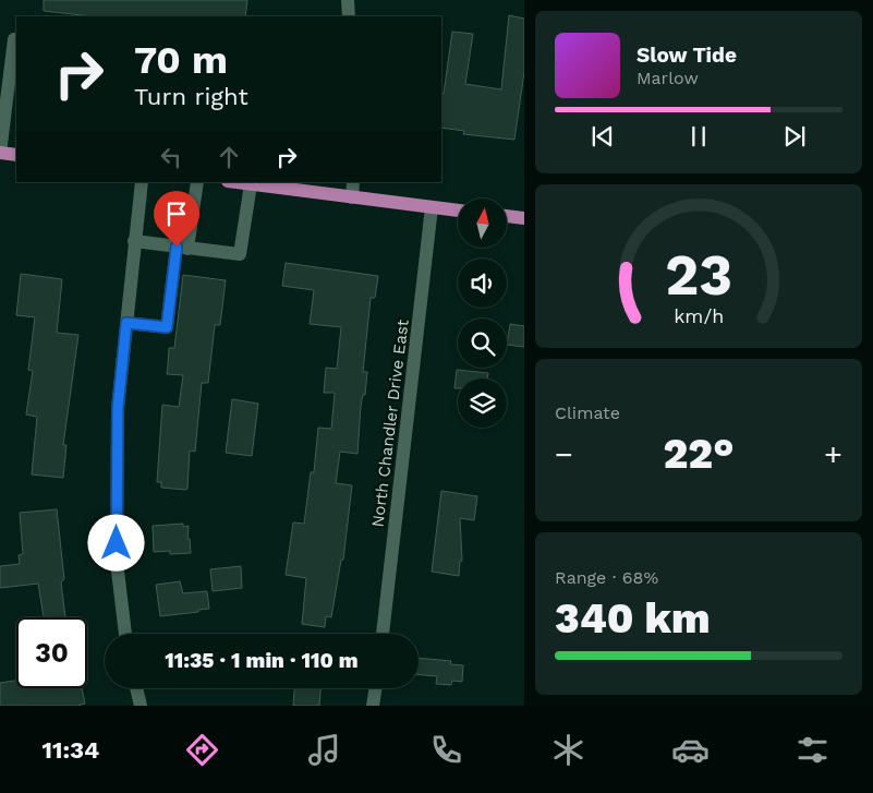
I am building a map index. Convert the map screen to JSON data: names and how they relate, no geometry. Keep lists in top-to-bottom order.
{
  "streets": {
    "street": ["North Chandler Drive East"]
  },
  "north": "top",
  "page": {
    "turn": ["70 m", "Turn right"],
    "song": ["Slow Tide", "Marlow"],
    "tile": [
      "Climate",
      ["Range · 68%", "340 km"]
    ],
    "heat": ["−", "22°", "+"],
    "limit": "30",
    "trip": "11:35 · 1 min · 110 m",
    "tabs": "11:34",
    "gauge": ["23", "km/h"]
  }
}
